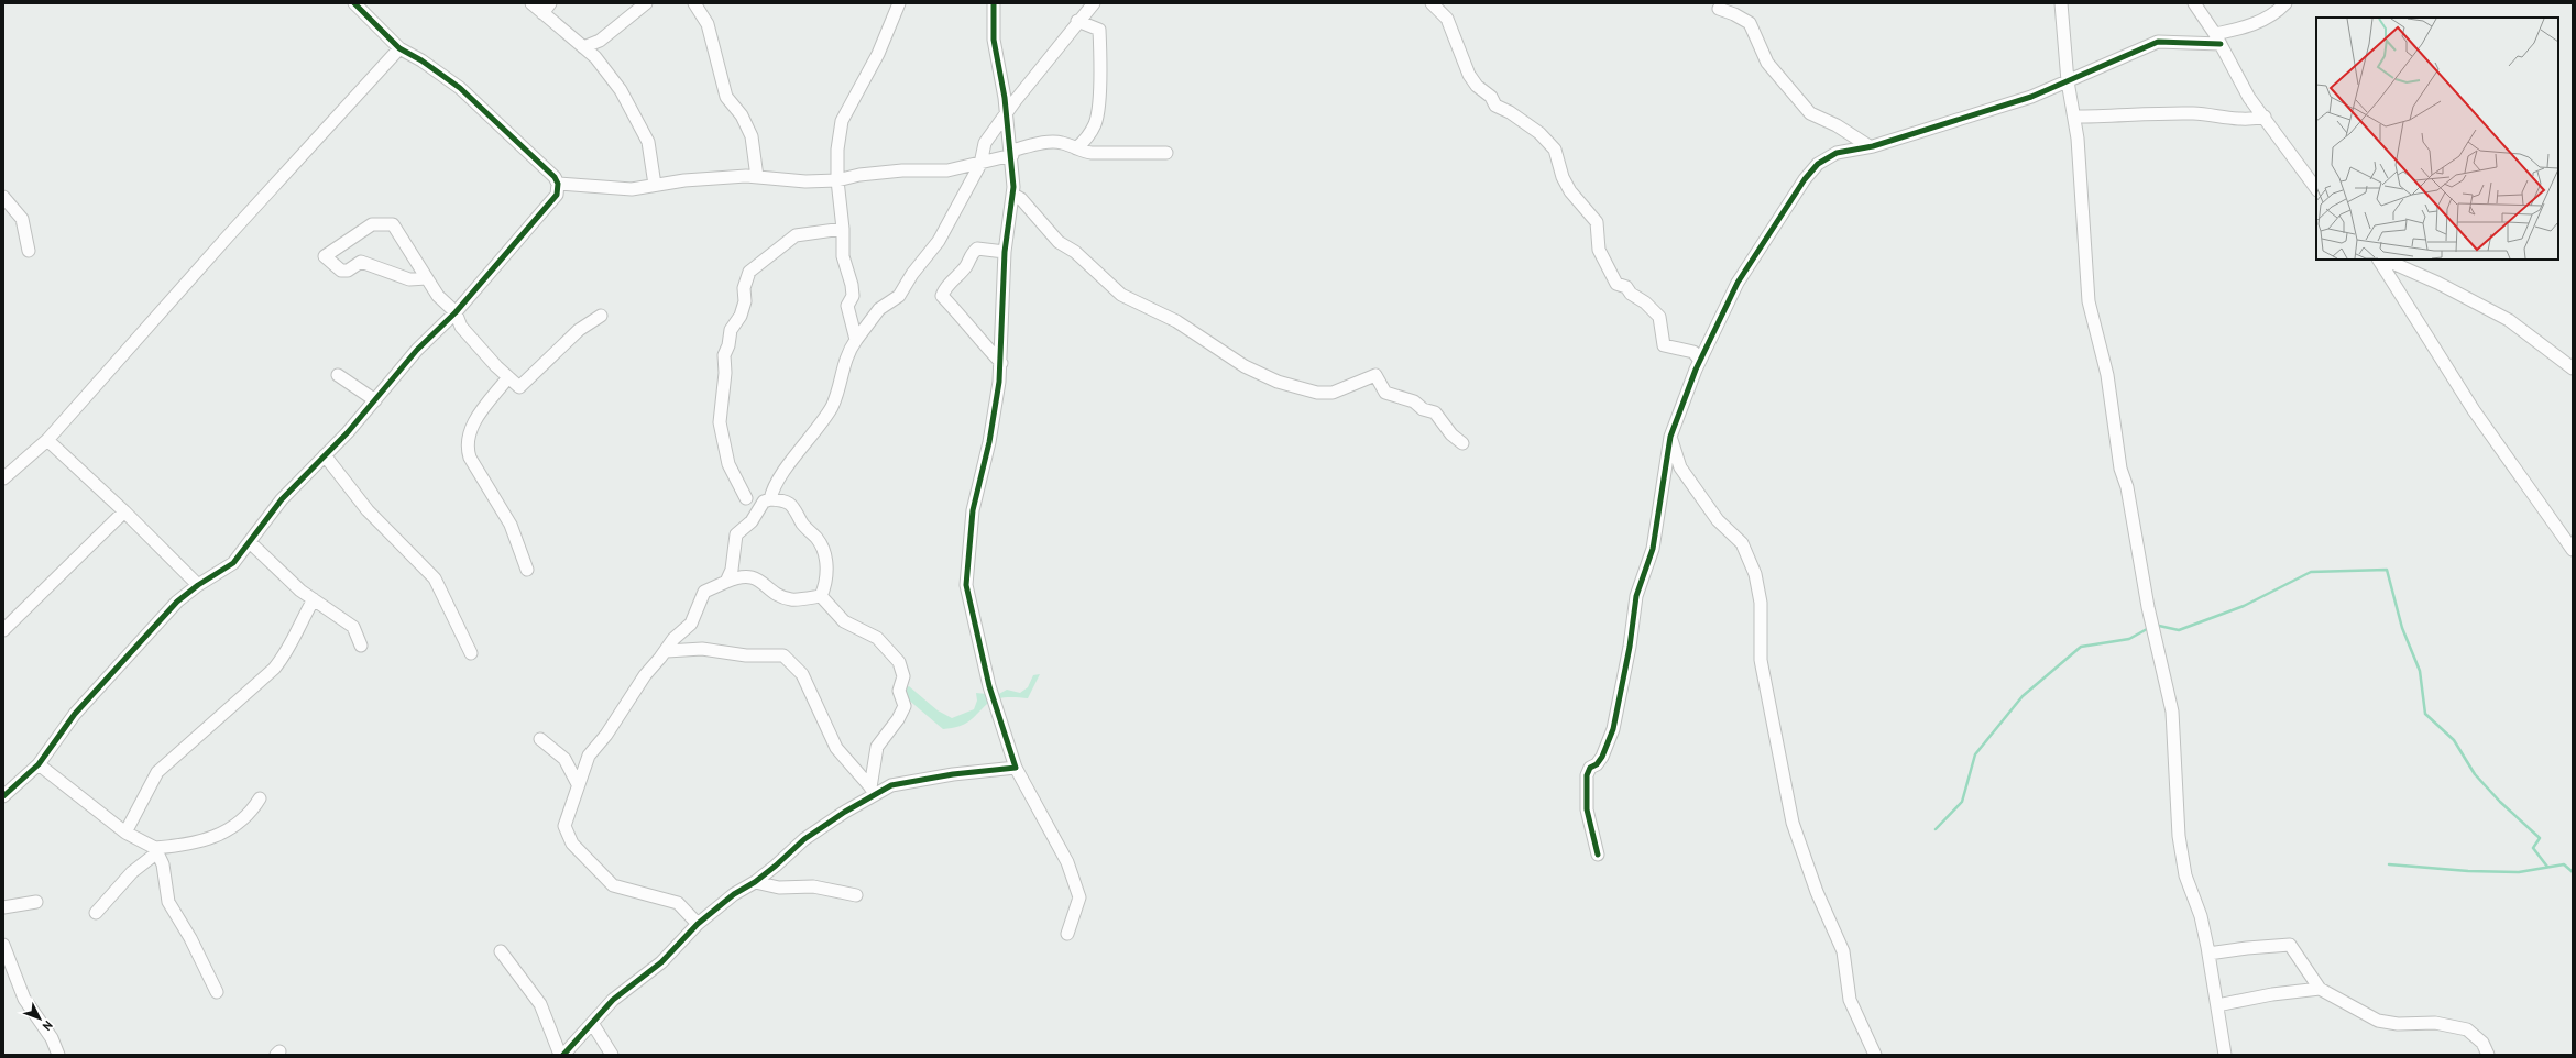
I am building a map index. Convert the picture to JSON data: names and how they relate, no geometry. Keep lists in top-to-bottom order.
{
  "north": "bottom right"
}
